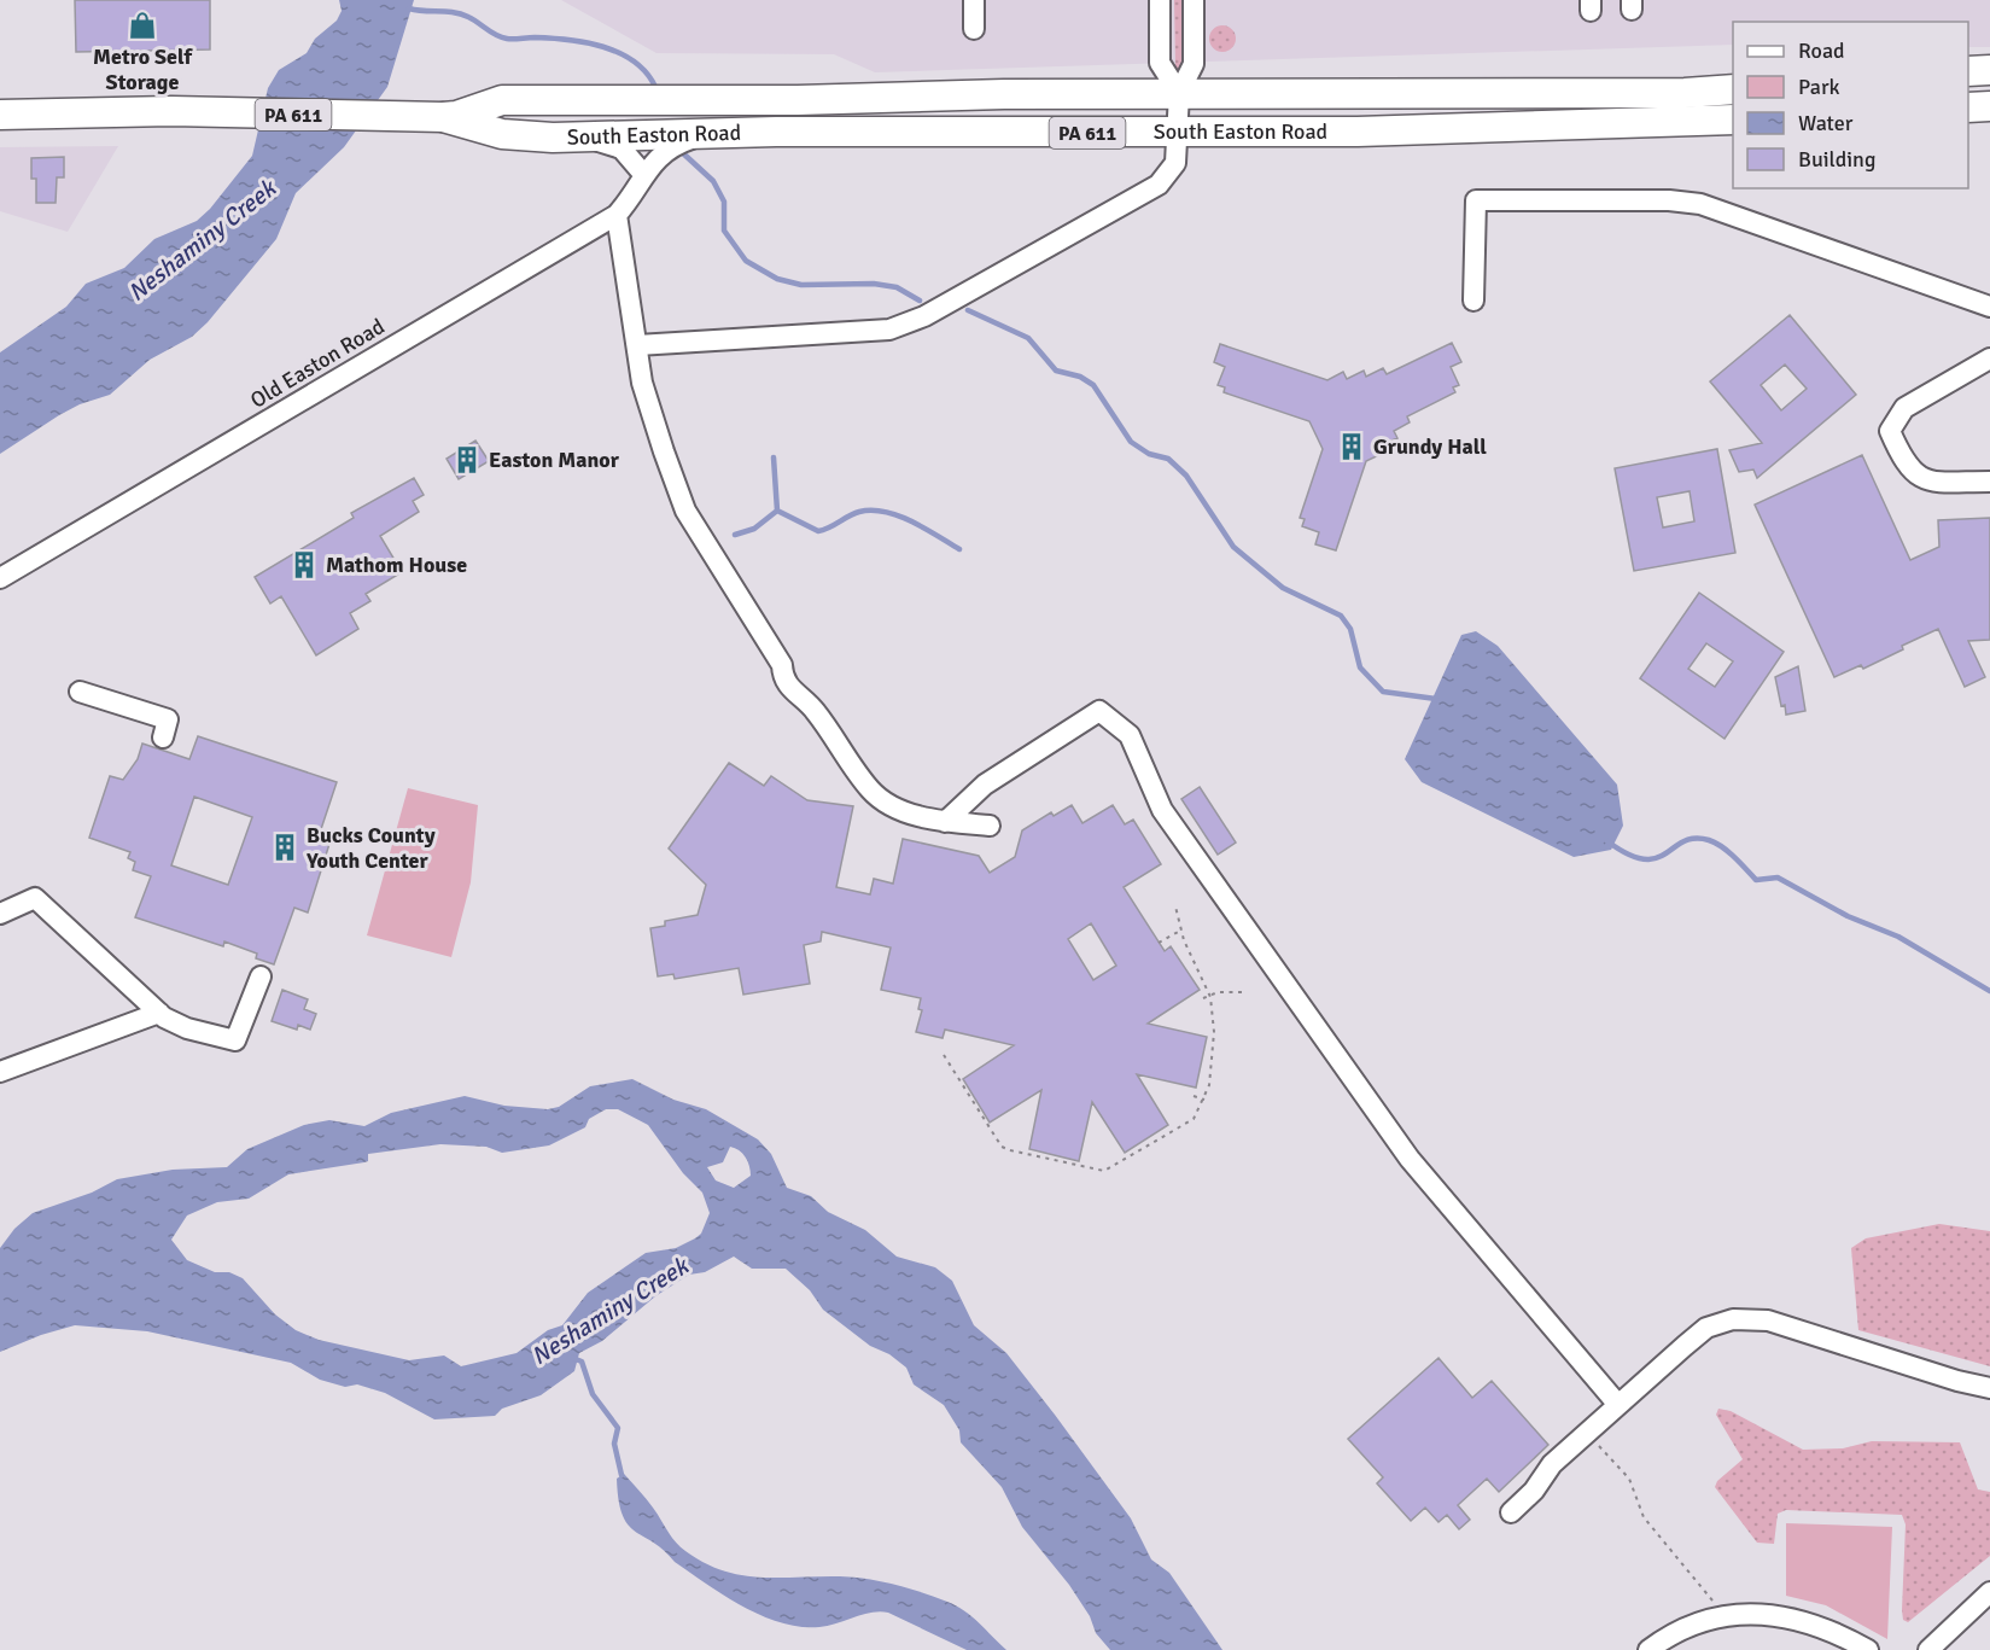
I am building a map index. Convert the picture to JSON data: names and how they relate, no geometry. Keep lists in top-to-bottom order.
{
  "streets": {
    "highway": ["PA 611", "South Easton Road"],
    "street": ["Old Easton Road"]
  },
  "crossings": [
    ["South Easton Road", "Old Easton Road"]
  ],
  "water": ["Neshaminy Creek"],
  "places": {
    "shop": ["Metro Self Storage"],
    "building": [
      "Grundy Hall",
      "Easton Manor",
      "Mathom House",
      "Bucks County Youth Center"
    ]
  },
  "legend": [
    "Road",
    "Park",
    "Water",
    "Building"
  ]
}
